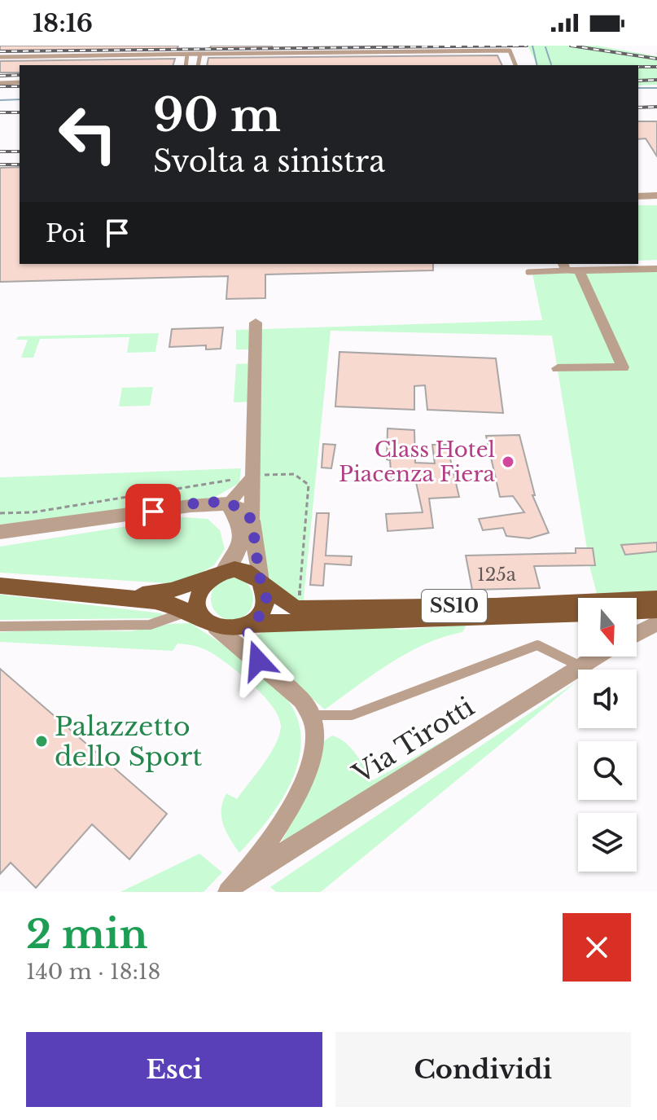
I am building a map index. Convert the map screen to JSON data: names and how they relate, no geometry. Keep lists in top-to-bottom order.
{
  "streets": {
    "main road": ["SS10"],
    "street": ["Via Tirotti"]
  },
  "places": ["Class Hotel Piacenza Fiera", "Palazzetto dello Sport"],
  "house_numbers": ["125a"],
  "north": "bottom",
  "page": {
    "status": "18:16",
    "turn": ["90 m", "Svolta a sinistra"],
    "then": "Poi",
    "heading": ["2 min", "140 m · 18:18"],
    "buttons": ["Esci", "Condividi"]
  }
}
